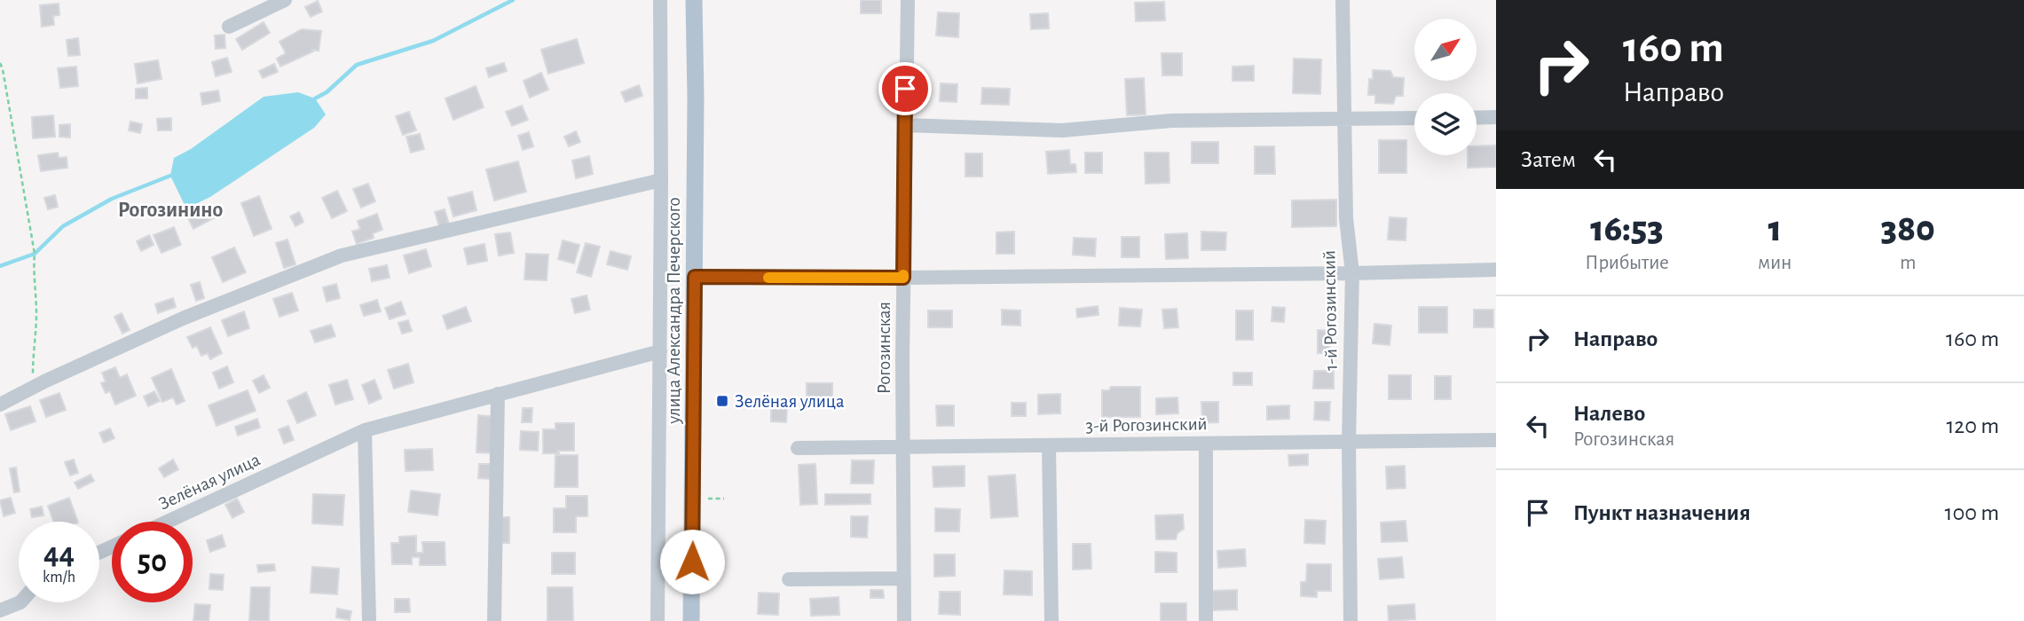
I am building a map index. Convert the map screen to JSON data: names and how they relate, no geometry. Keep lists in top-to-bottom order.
{
  "streets": {
    "main road": ["улица Александра Печерского"],
    "street": [
      "1-й Рогозинский",
      "Рогозинская",
      "3-й Рогозинский",
      "Зелёная улица"
    ]
  },
  "crossings": [
    ["1-й Рогозинский", "3-й Рогозинский"],
    ["Рогозинская", "3-й Рогозинский"]
  ],
  "districts": ["Рогозинино"],
  "places": {
    "transit": ["Зелёная улица"]
  },
  "north": "top right",
  "page": {
    "turn": ["160 m", "Направо"],
    "then": "Затем",
    "eta": [
      "16:53",
      "Прибытие",
      "1",
      "мин",
      "380",
      "m"
    ],
    "list": [
      {
        "name": "Направо",
        "value": "160 m"
      },
      {
        "name": "Налево",
        "note": "Рогозинская",
        "value": "120 m"
      },
      {
        "name": "Пункт назначения",
        "value": "100 m"
      }
    ],
    "speed": "44 km/h",
    "limit": "50"
  }
}
